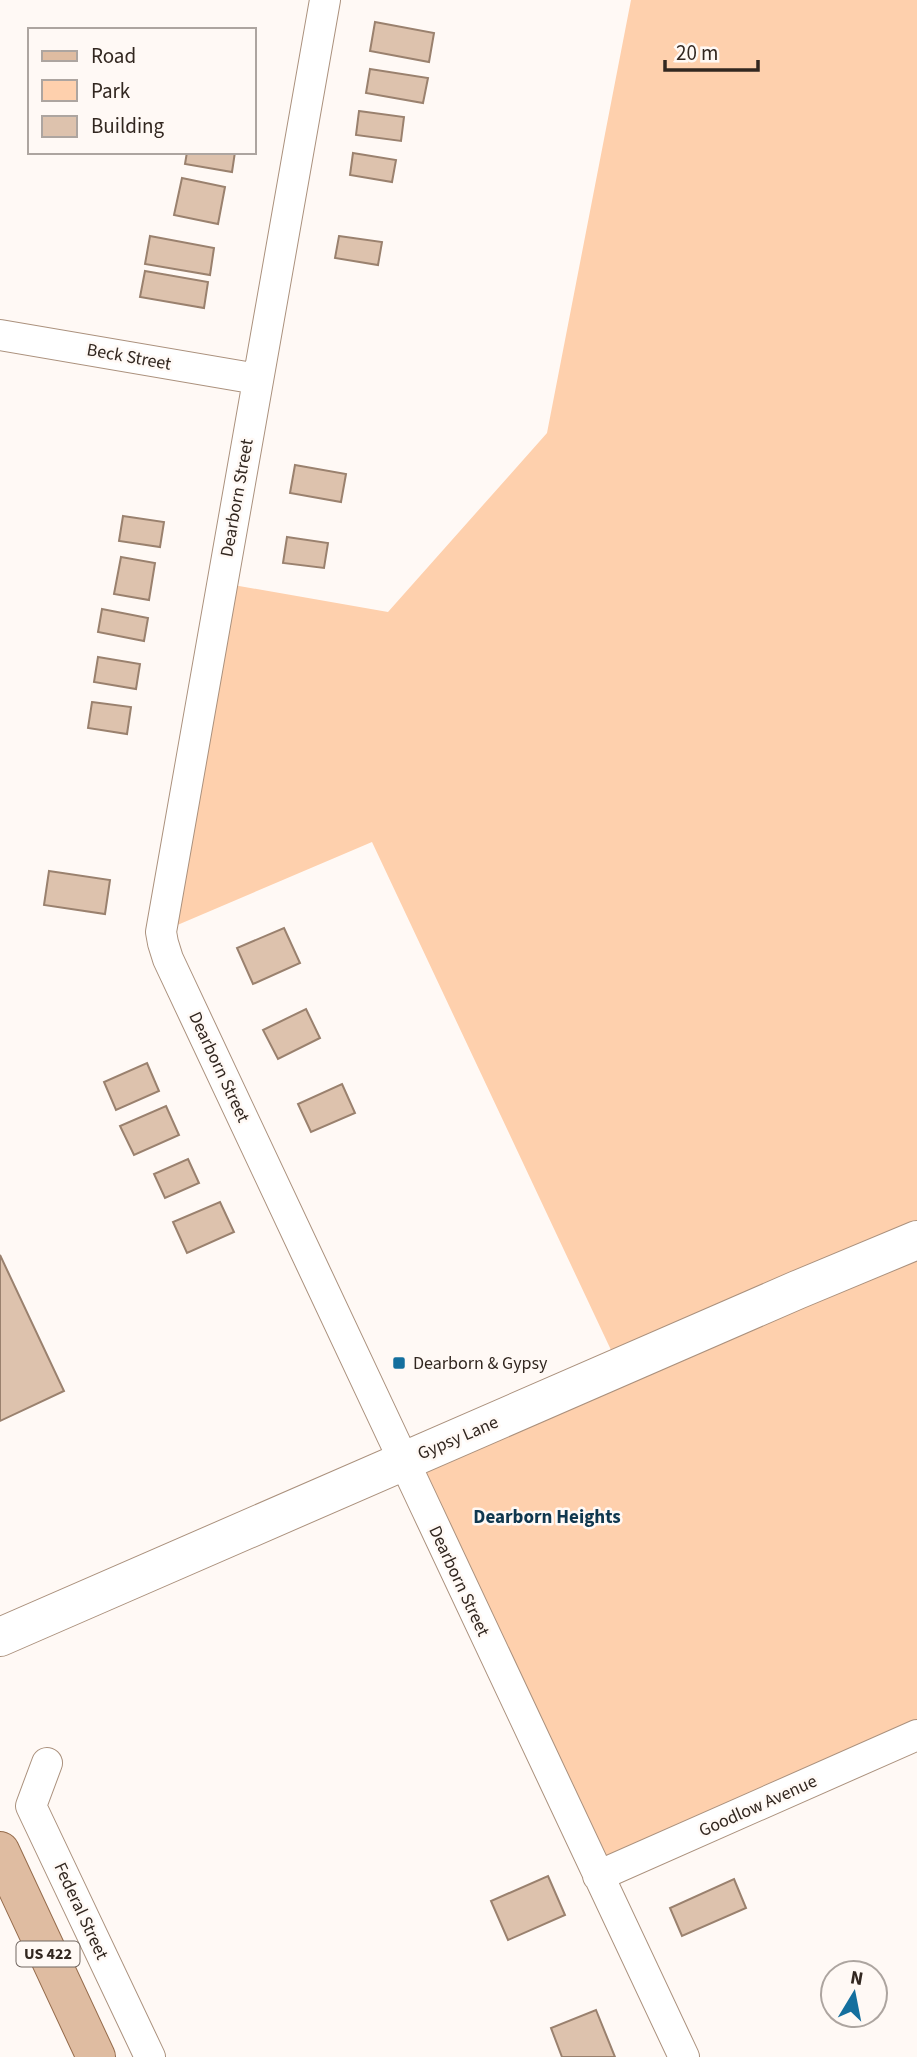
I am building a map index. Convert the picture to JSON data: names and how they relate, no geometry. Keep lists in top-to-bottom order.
{
  "streets": {
    "main road": ["Gypsy Lane", "US 422"],
    "street": [
      "Beck Street",
      "Dearborn Street",
      "Goodlow Avenue",
      "Federal Street"
    ]
  },
  "crossings": [
    ["Beck Street", "Dearborn Street"],
    ["Dearborn Street", "Gypsy Lane"],
    ["Dearborn Street", "Goodlow Avenue"]
  ],
  "districts": ["Dearborn Heights"],
  "places": {
    "transit": ["Dearborn & Gypsy"]
  },
  "legend": ["Road", "Park", "Building"],
  "scale_bar": "20 m",
  "north": "top"
}
